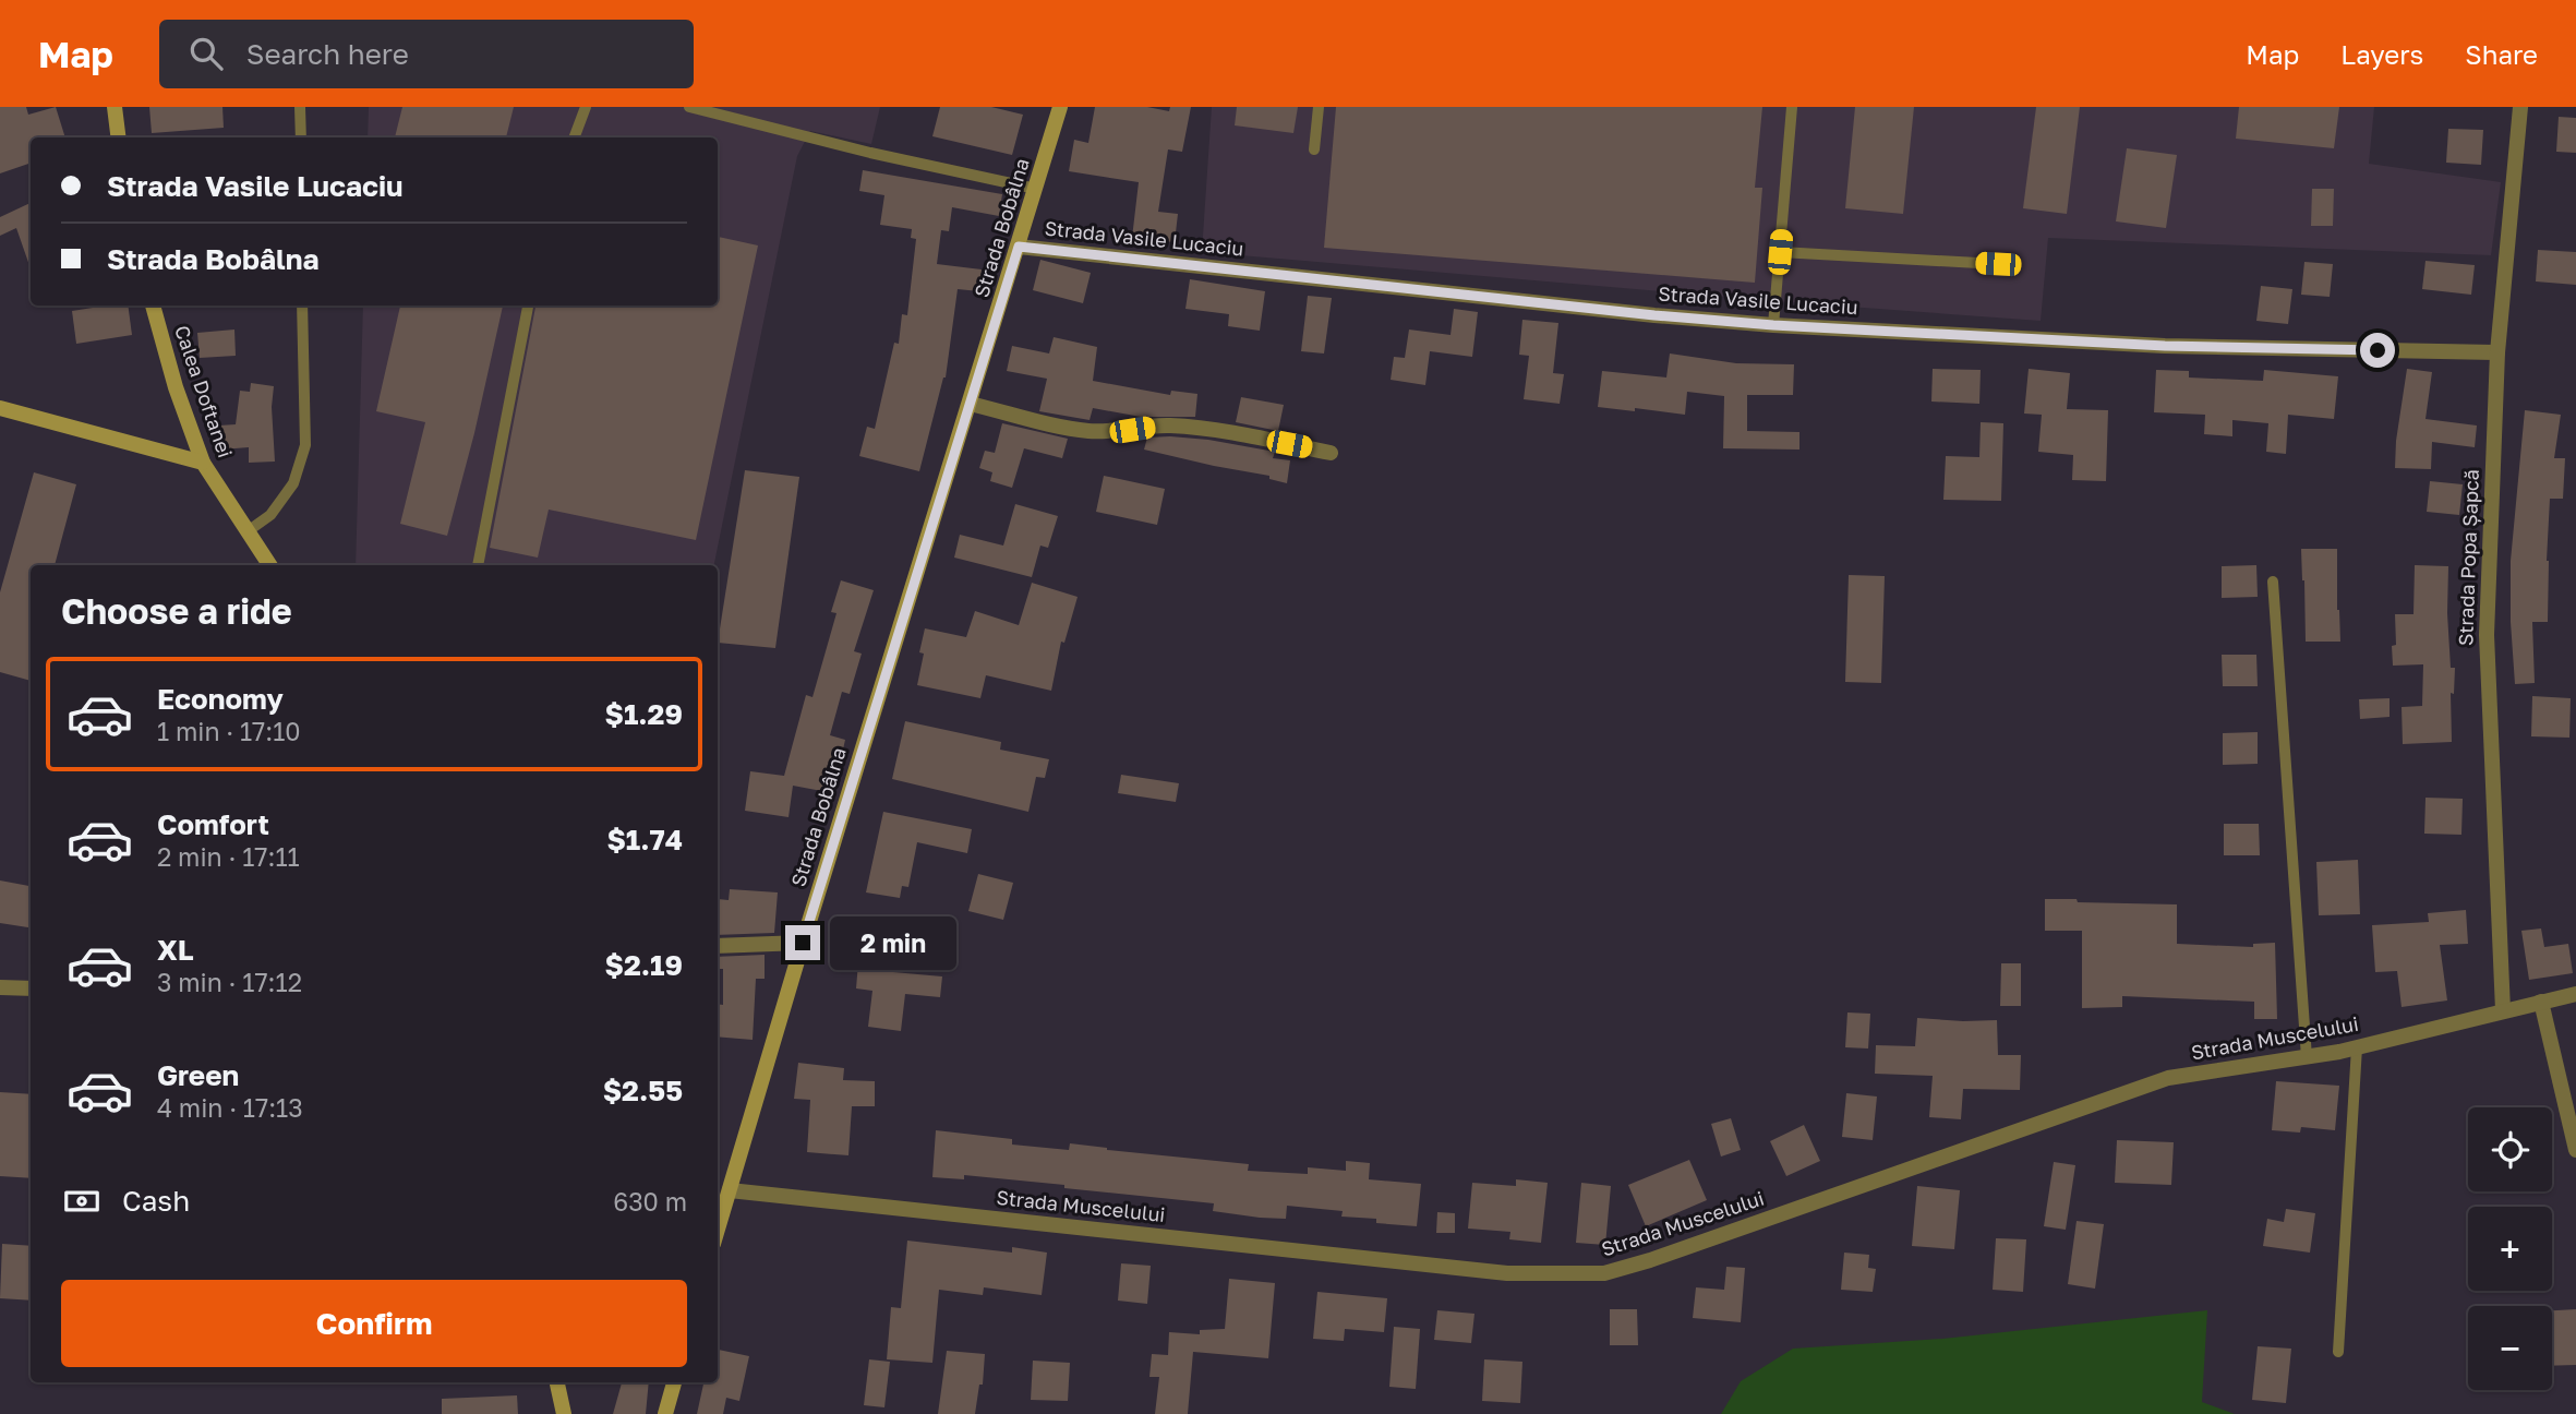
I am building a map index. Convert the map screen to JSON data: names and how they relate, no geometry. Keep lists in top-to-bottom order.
{
  "streets": {
    "main road": ["Strada Bobâlna", "Calea Doftanei"],
    "street": ["Strada Vasile Lucaciu", "Strada Popa Șapcă", "Strada Muscelului"]
  },
  "crossings": [
    ["Strada Bobâlna", "Strada Vasile Lucaciu"],
    ["Strada Bobâlna", "Strada Muscelului"],
    ["Strada Vasile Lucaciu", "Strada Popa Șapcă"],
    ["Strada Popa Șapcă", "Strada Muscelului"]
  ],
  "page": {
    "header": "Map",
    "search": "Search here",
    "nav": ["Map", "Layers", "Share"],
    "banner": ["Strada Vasile Lucaciu", "Strada Bobâlna"],
    "heading": "Choose a ride",
    "list": [
      {
        "name": "Economy",
        "note": "1 min · 17:10",
        "value": "$1.29"
      },
      {
        "name": "Comfort",
        "note": "2 min · 17:11",
        "value": "$1.74"
      },
      {
        "name": "XL",
        "note": "3 min · 17:12",
        "value": "$2.19"
      },
      {
        "name": "Green",
        "note": "4 min · 17:13",
        "value": "$2.55"
      }
    ],
    "bubble": "2 min",
    "map_buttons": ["+", "−"],
    "pay": ["Cash", "630 m"],
    "buttons": "Confirm"
  }
}
